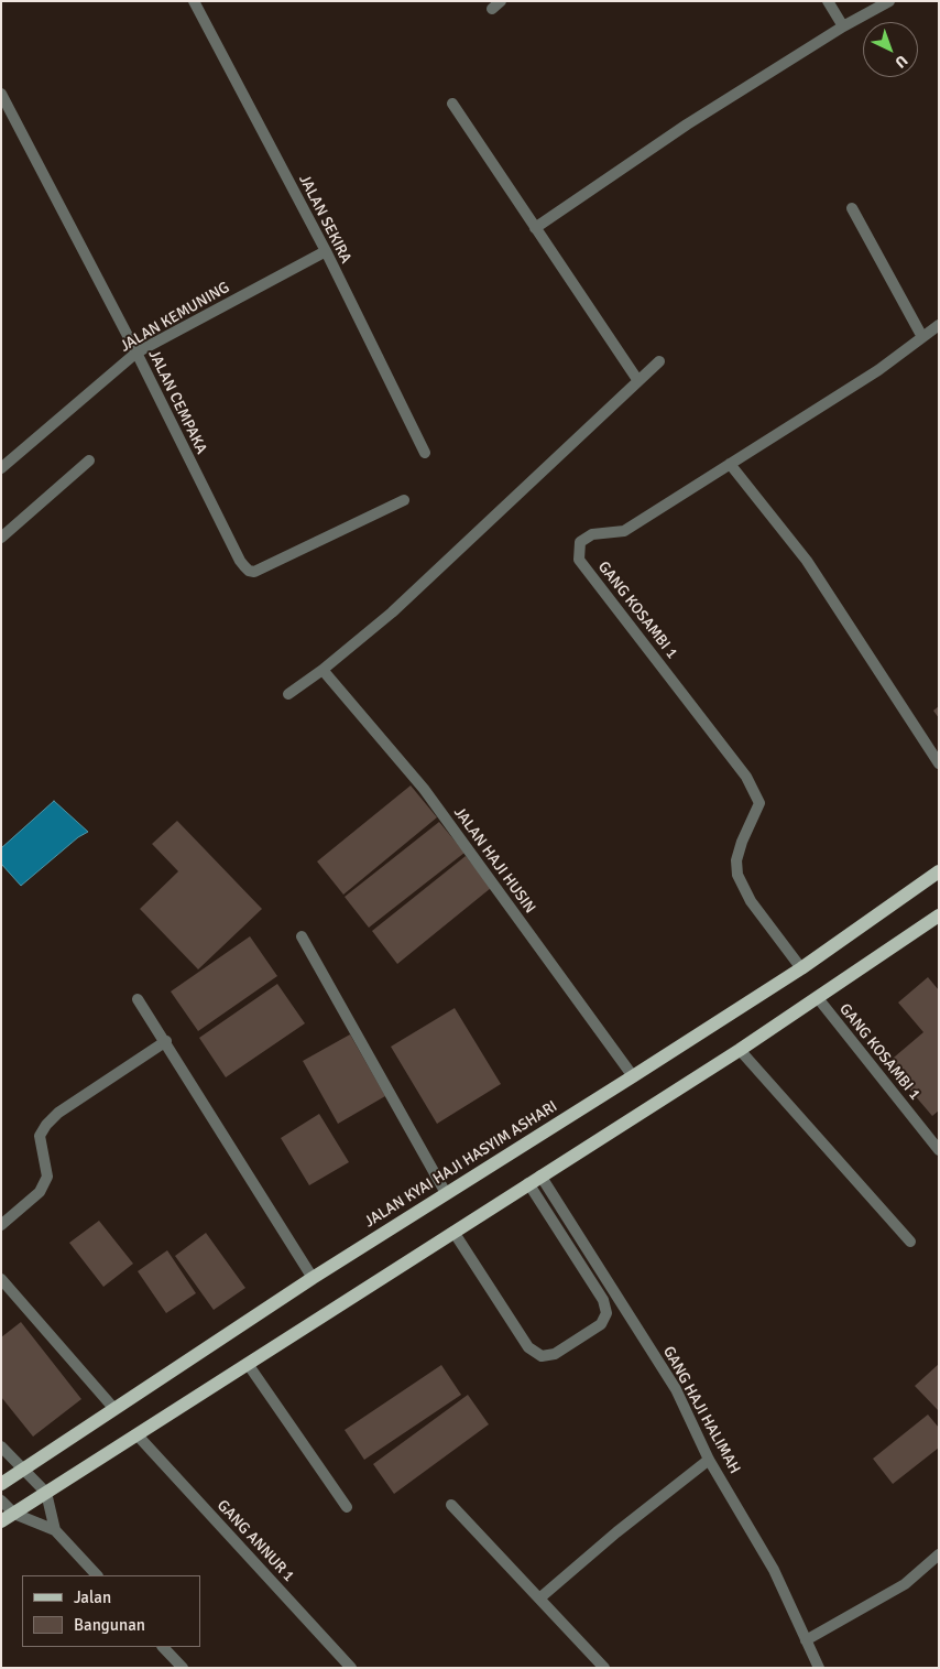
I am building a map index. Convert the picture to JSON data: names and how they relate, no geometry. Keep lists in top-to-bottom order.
{
  "streets": {
    "main road": ["JALAN KYAI HAJI HASYIM ASHARI"],
    "street": [
      "JALAN SEKIRA",
      "JALAN KEMUNING",
      "JALAN CEMPAKA",
      "GANG KOSAMBI 1",
      "JALAN HAJI HUSIN",
      "GANG HAJI HALIMAH",
      "GANG ANNUR 1"
    ]
  },
  "crossings": [
    ["JALAN SEKIRA", "JALAN KEMUNING"],
    ["JALAN KEMUNING", "JALAN CEMPAKA"],
    ["GANG KOSAMBI 1", "JALAN KYAI HAJI HASYIM ASHARI"],
    ["JALAN HAJI HUSIN", "JALAN KYAI HAJI HASYIM ASHARI"]
  ],
  "legend": ["Jalan", "Bangunan"],
  "north": "bottom right"
}
